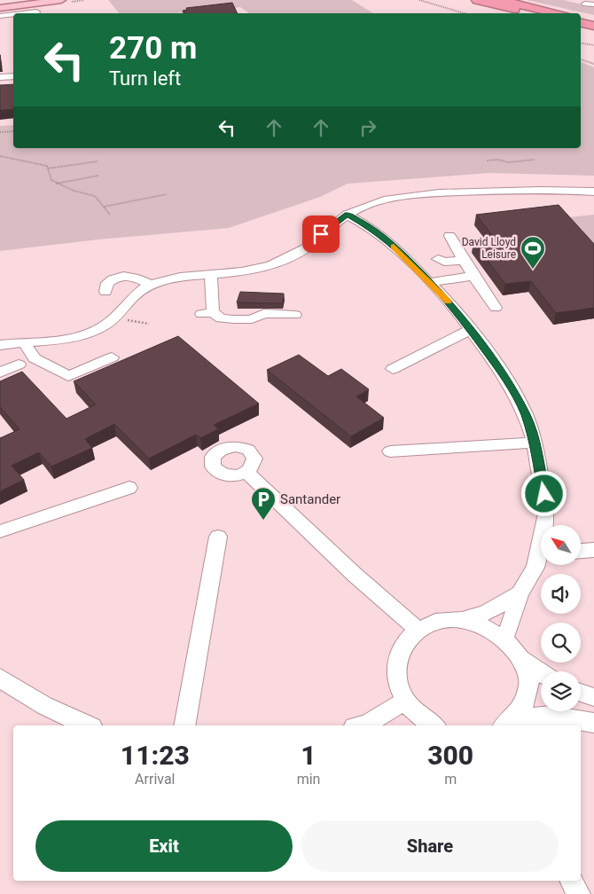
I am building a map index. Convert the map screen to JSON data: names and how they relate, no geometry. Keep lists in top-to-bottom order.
{
  "places": {
    "sports": ["David Lloyd Leisure"],
    "parking": ["Santander"]
  },
  "north": "top left",
  "page": {
    "turn": ["270 m", "Turn left"],
    "eta": [
      "11:23",
      "Arrival",
      "1",
      "min",
      "300",
      "m"
    ],
    "buttons": ["Exit", "Share"]
  }
}
